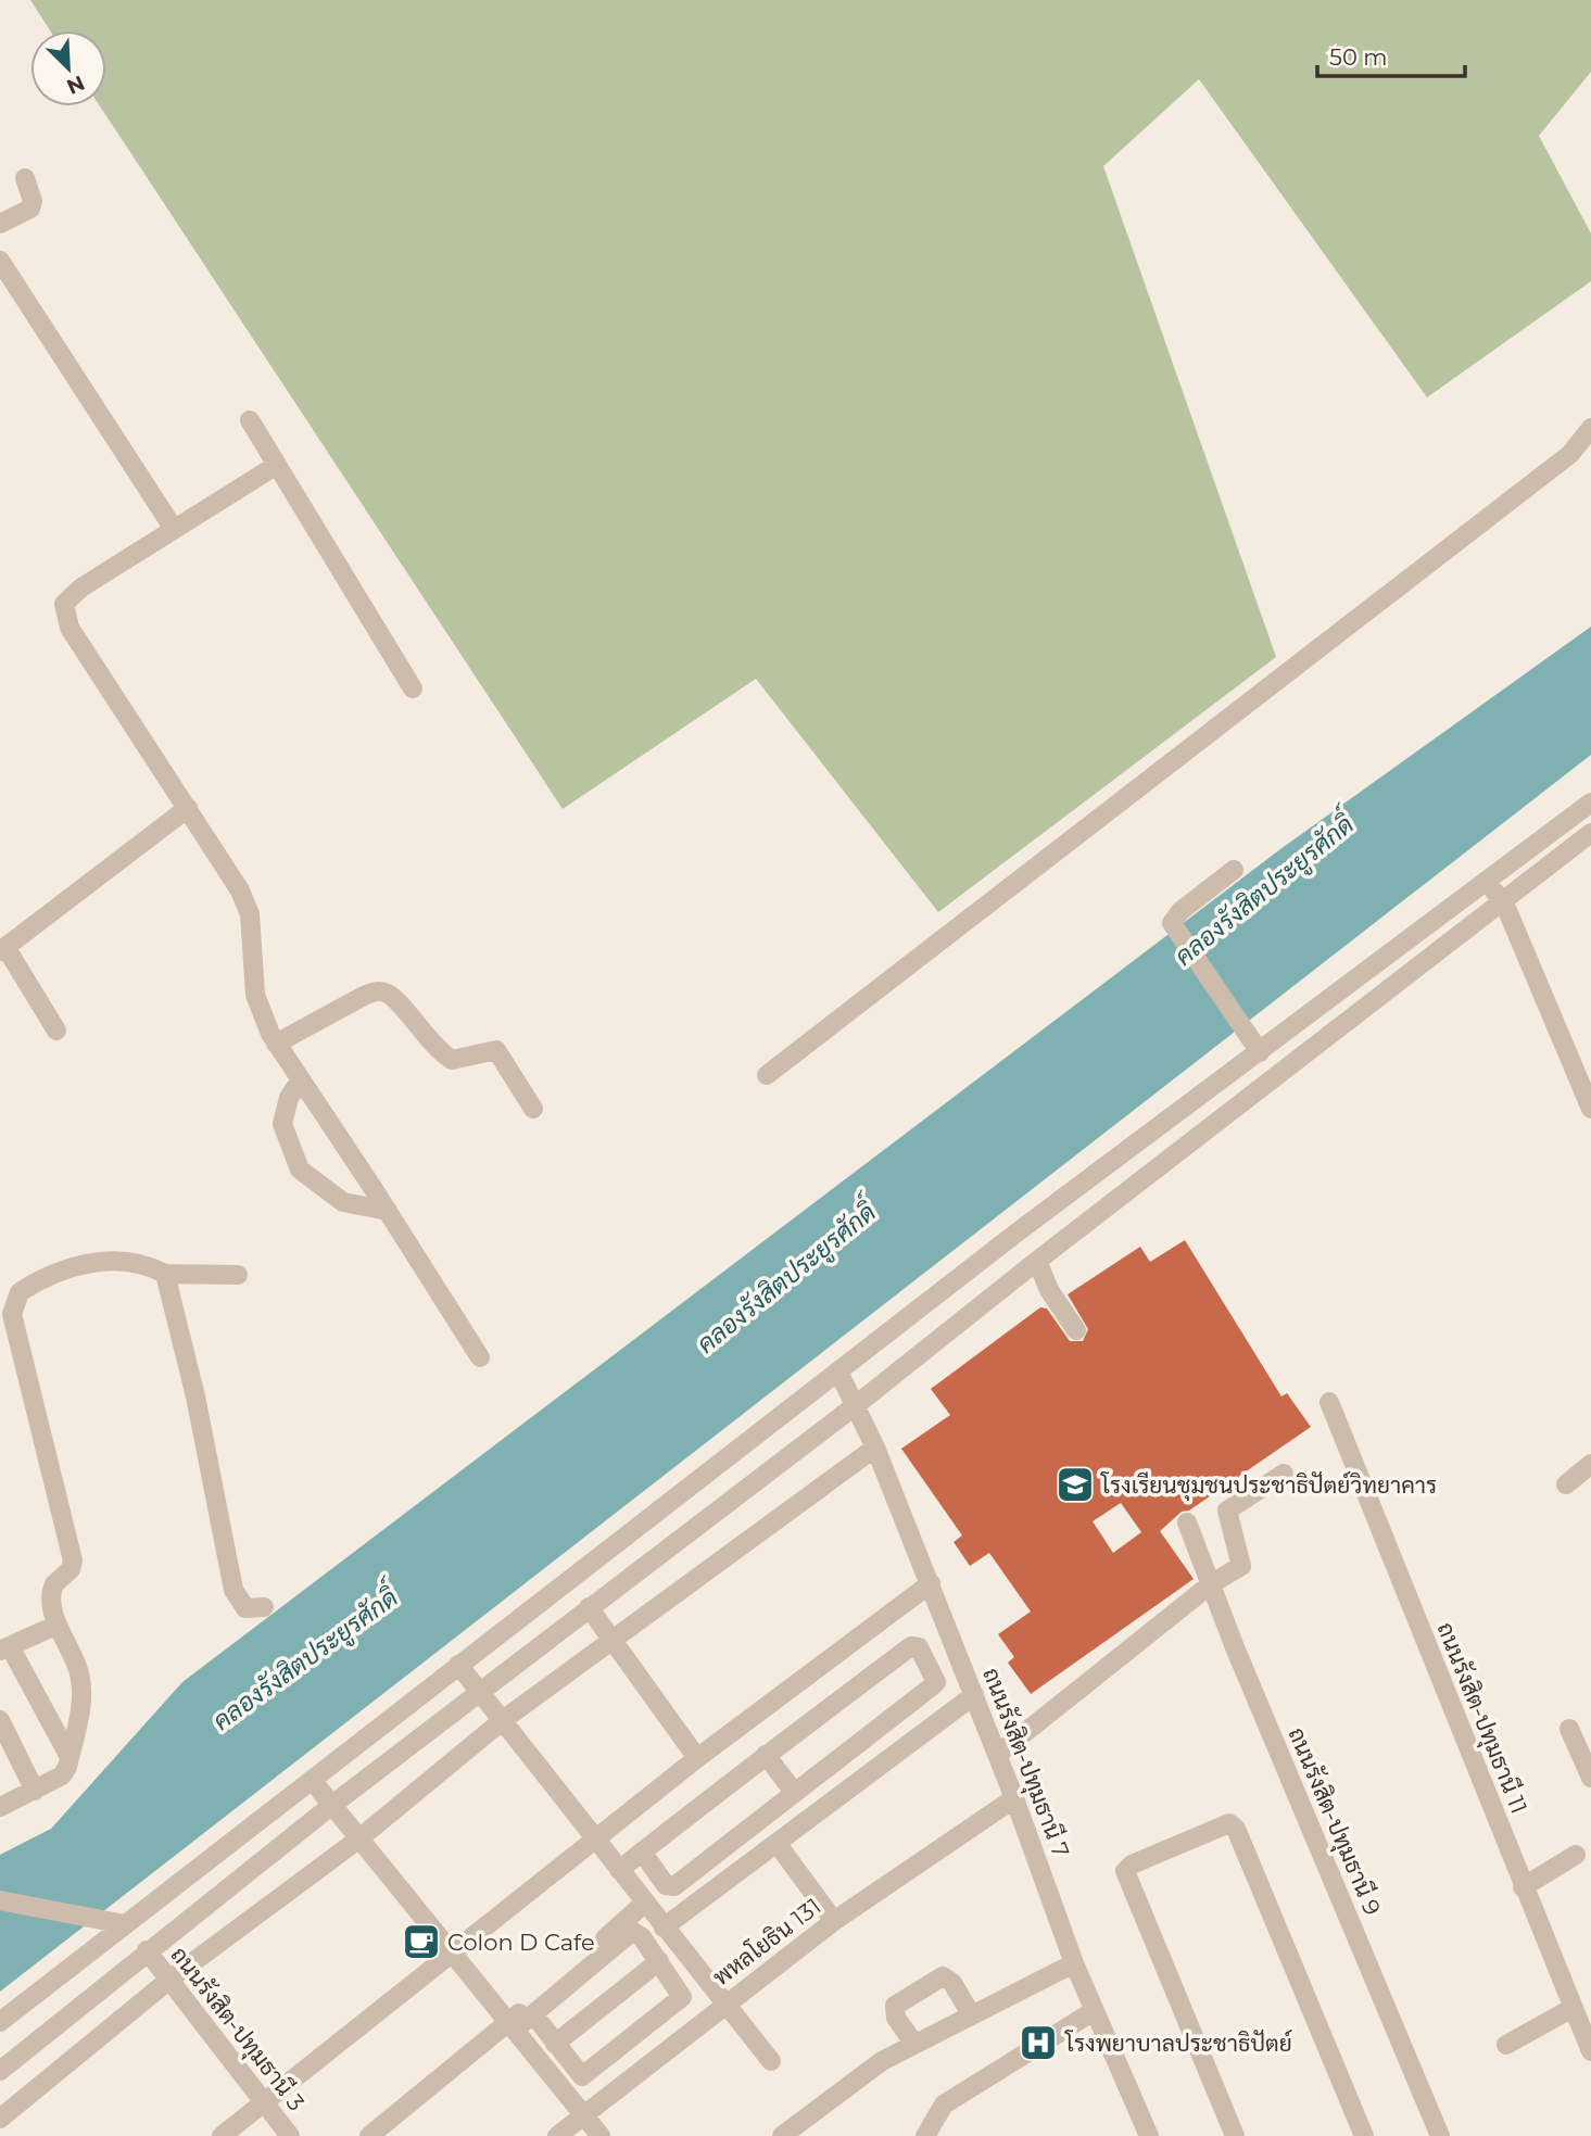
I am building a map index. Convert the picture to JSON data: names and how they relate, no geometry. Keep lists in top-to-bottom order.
{
  "streets": {
    "street": [
      "ถนนรังสิต-ปทุมธานี 11",
      "ถนนรังสิต-ปทุมธานี 7",
      "ถนนรังสิต-ปทุมธานี 9",
      "พหลโยธิน 131",
      "ถนนรังสิต-ปทุมธานี 3"
    ]
  },
  "crossings": [
    ["ถนนรังสิต-ปทุมธานี 7", "พหลโยธิน 131"]
  ],
  "water": ["คลองรังสิตประยูรศักดิ์"],
  "places": {
    "school or university": ["โรงเรียนชุมชนประชาธิปัตย์วิทยาคาร"],
    "cafe": ["Colon D Cafe"],
    "hospital": ["โรงพยาบาลประชาธิปัตย์"]
  },
  "scale_bar": "50 m",
  "north": "bottom right"
}
